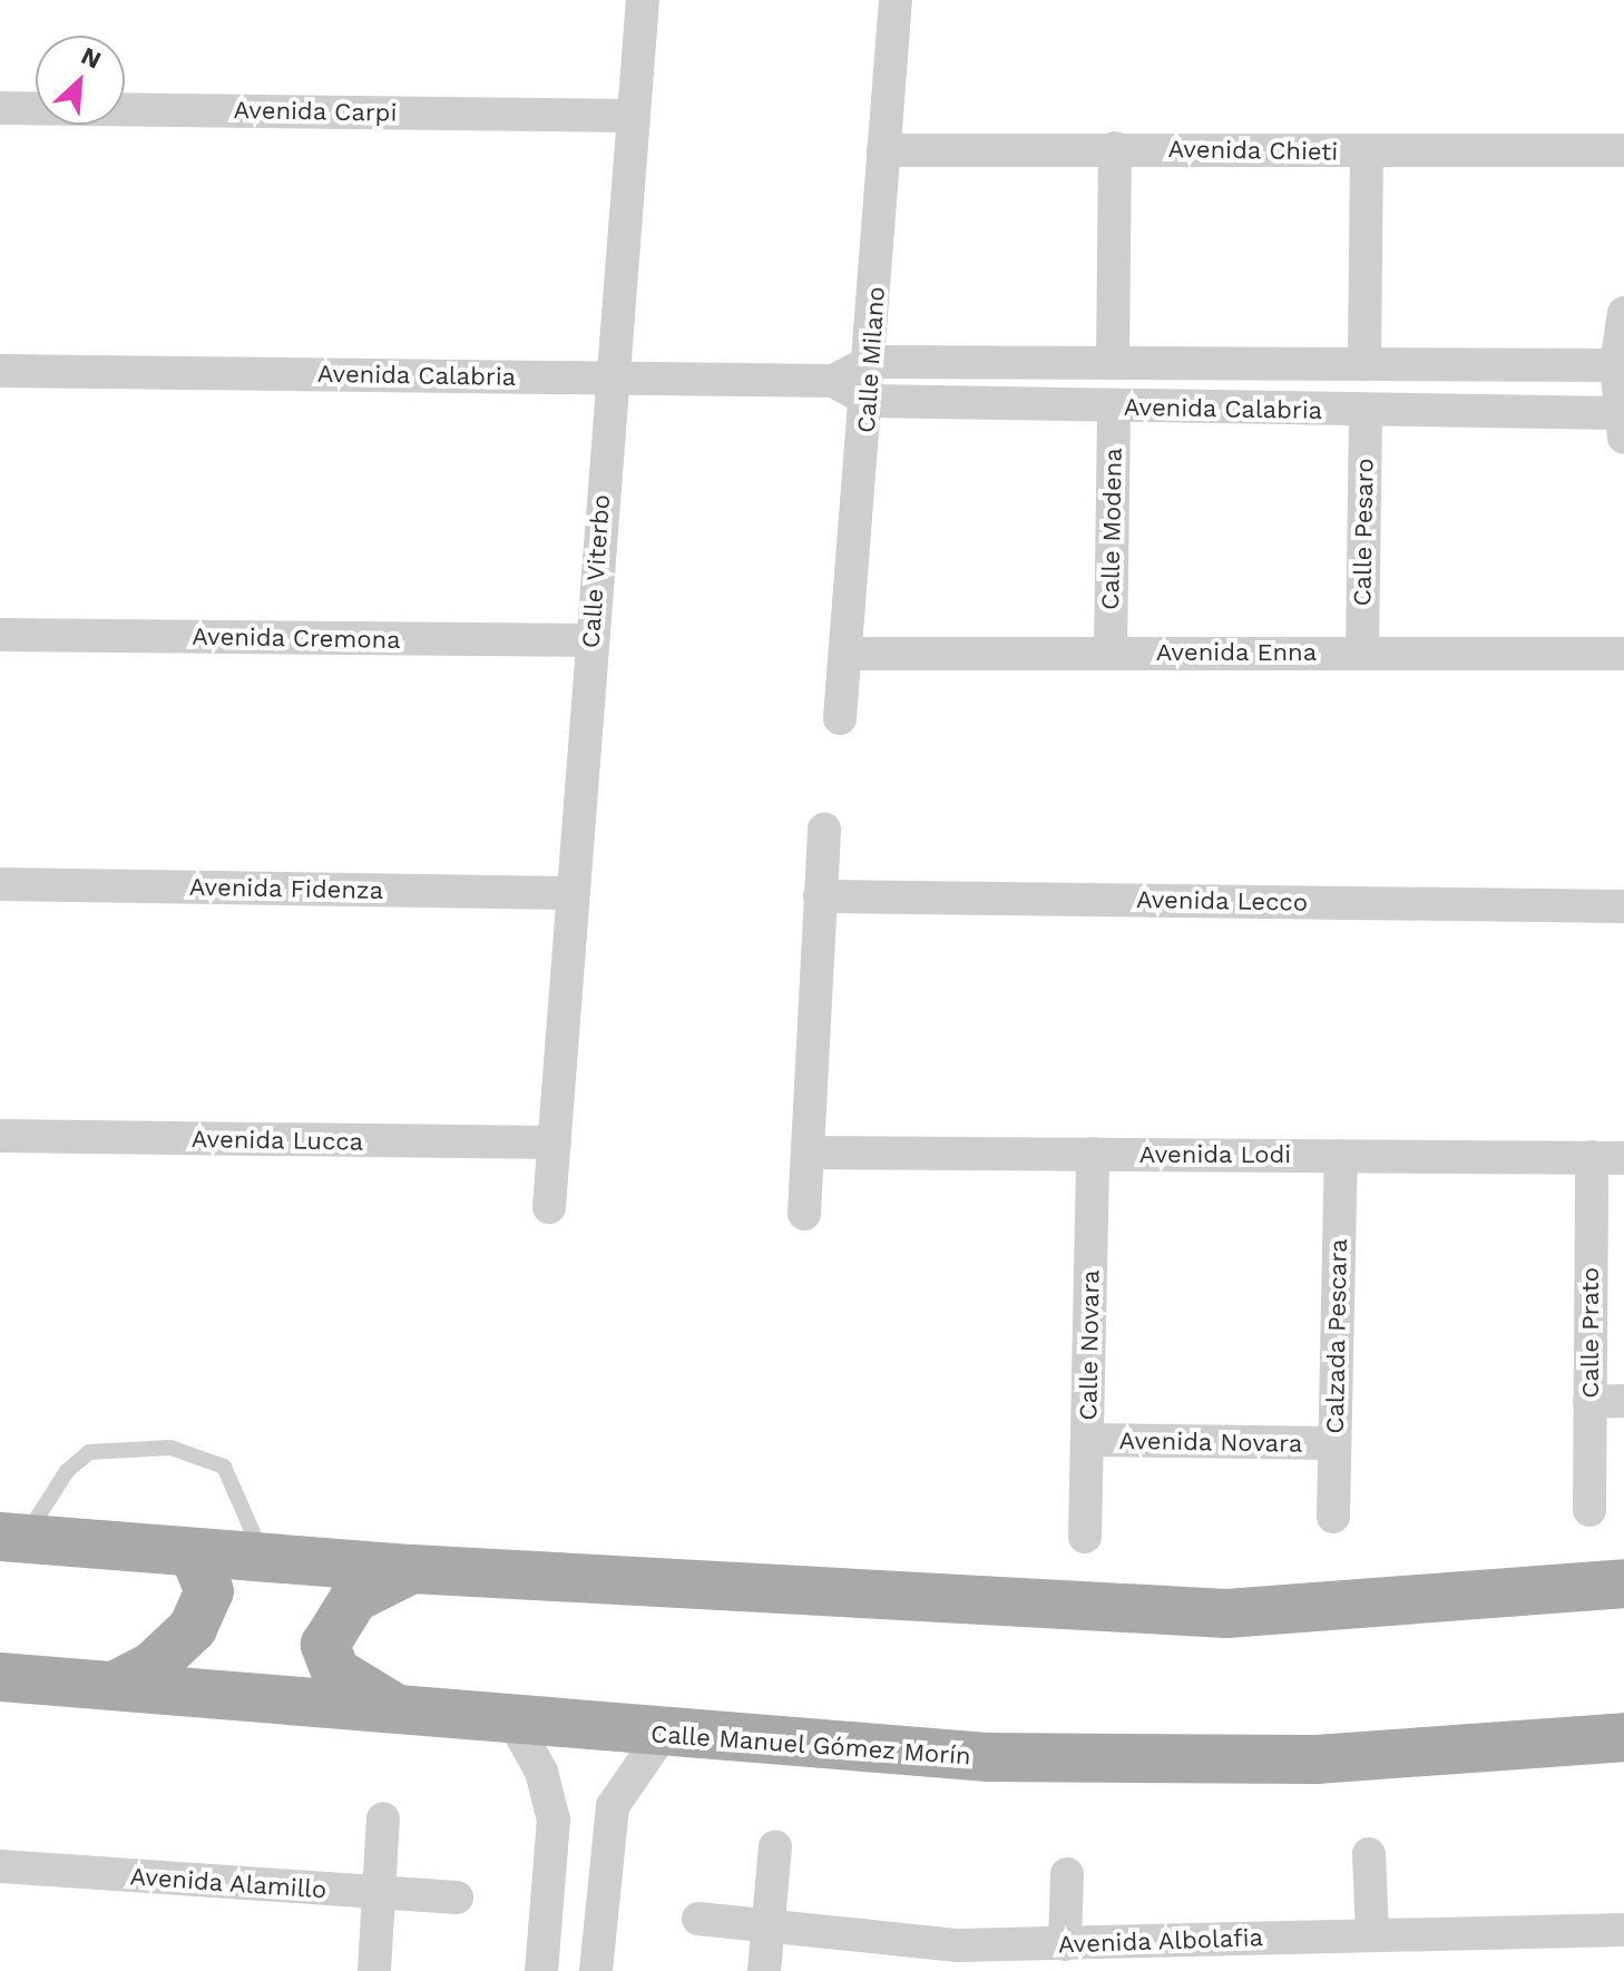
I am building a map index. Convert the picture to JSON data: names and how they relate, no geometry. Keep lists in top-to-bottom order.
{
  "streets": {
    "main road": ["Calle Manuel Gómez Morín"],
    "street": [
      "Avenida Carpi",
      "Avenida Chieti",
      "Calle Milano",
      "Avenida Calabria",
      "Calle Modena",
      "Calle Pesaro",
      "Calle Viterbo",
      "Avenida Cremona",
      "Avenida Enna",
      "Avenida Fidenza",
      "Avenida Lecco",
      "Avenida Lucca",
      "Avenida Lodi",
      "Calle Prato",
      "Calzada Pescara",
      "Calle Novara",
      "Avenida Novara",
      "Avenida Alamillo",
      "Avenida Albolafia"
    ]
  },
  "crossings": [
    ["Avenida Carpi", "Calle Viterbo"],
    ["Avenida Chieti", "Calle Milano"],
    ["Calle Milano", "Avenida Calabria"],
    ["Calle Milano", "Avenida Enna"],
    ["Avenida Calabria", "Calle Modena"],
    ["Avenida Calabria", "Calle Pesaro"],
    ["Avenida Calabria", "Calle Viterbo"],
    ["Calle Modena", "Avenida Enna"],
    ["Calle Pesaro", "Avenida Enna"],
    ["Calle Viterbo", "Avenida Cremona"],
    ["Calle Viterbo", "Avenida Fidenza"],
    ["Calle Viterbo", "Avenida Lucca"],
    ["Avenida Lodi", "Calle Prato"],
    ["Avenida Lodi", "Calzada Pescara"],
    ["Avenida Lodi", "Calle Novara"],
    ["Calzada Pescara", "Avenida Novara"],
    ["Calle Novara", "Avenida Novara"]
  ],
  "north": "top right"
}
